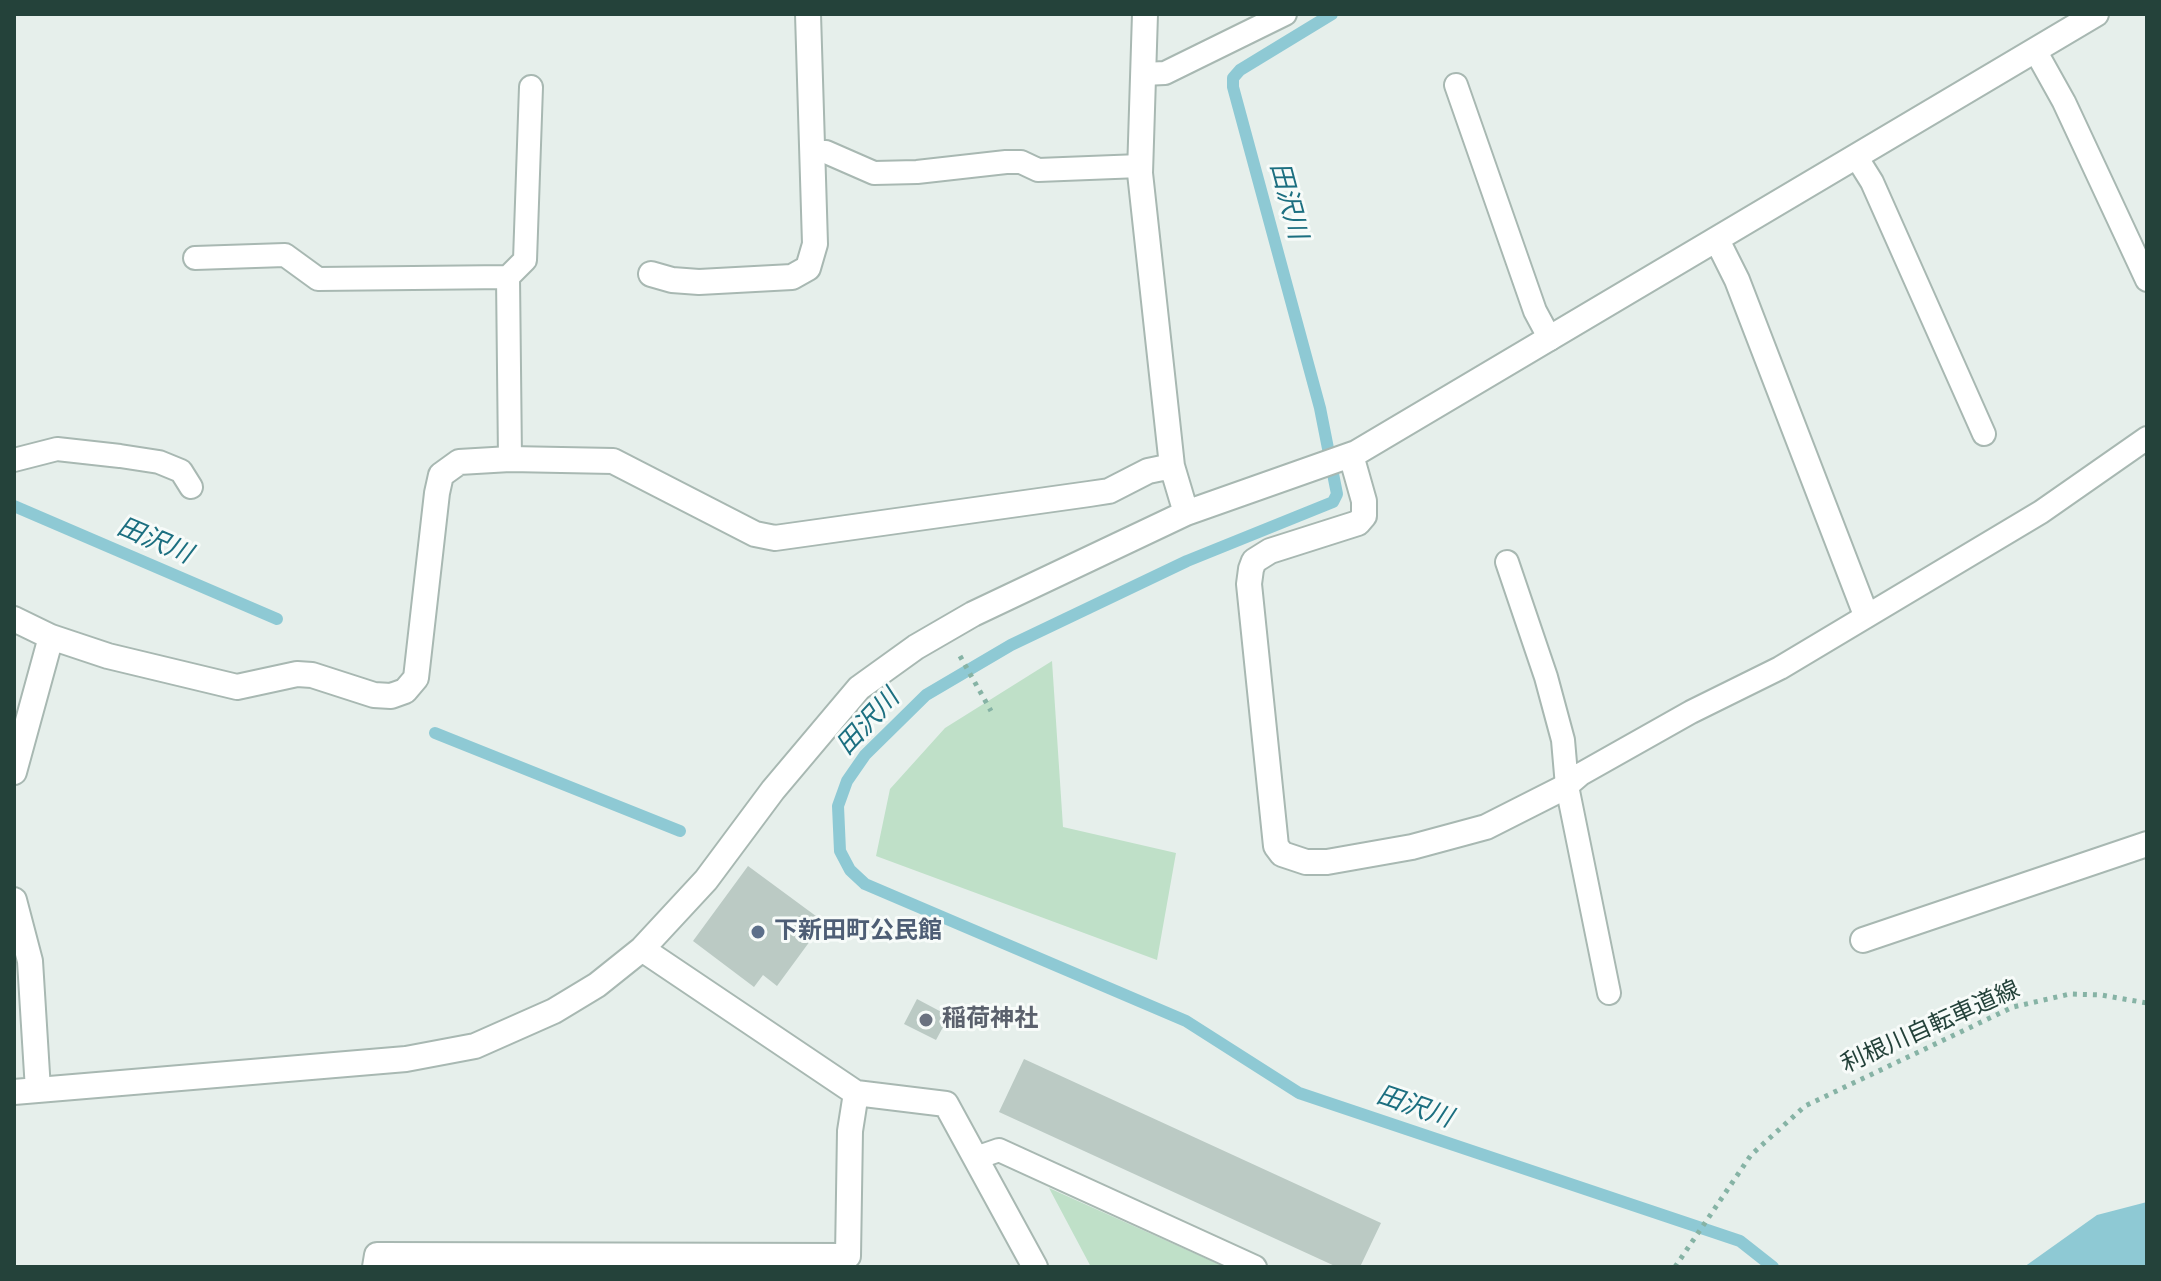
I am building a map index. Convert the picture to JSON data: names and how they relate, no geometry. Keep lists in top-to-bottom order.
{
  "streets": {
    "path": ["利根川自転車道線"]
  },
  "water": ["田沢川"],
  "places": ["下新田町公民館", "稲荷神社"]
}
